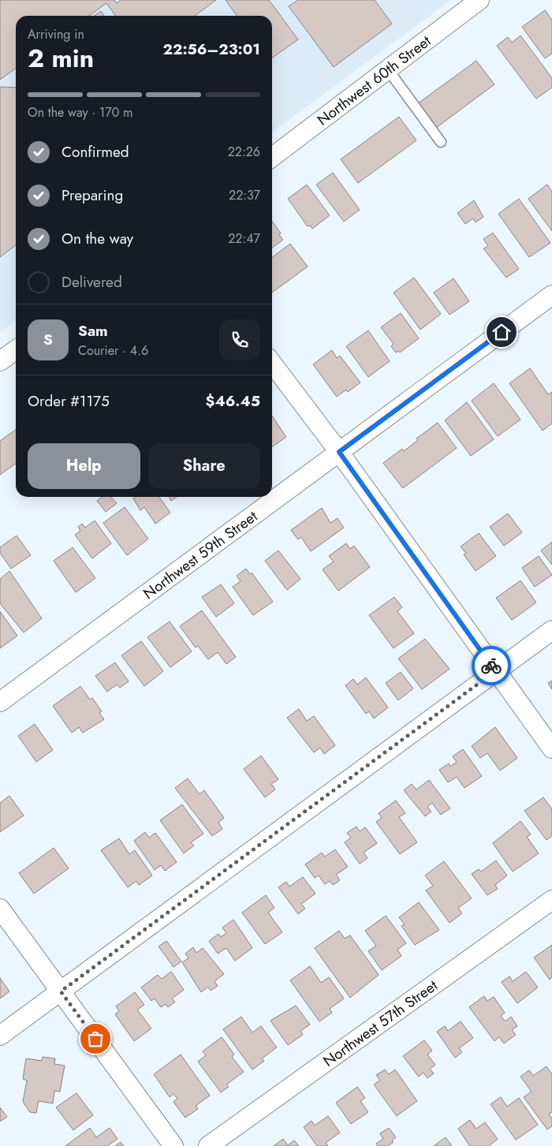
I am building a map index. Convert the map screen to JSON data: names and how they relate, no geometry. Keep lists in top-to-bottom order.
{
  "streets": {
    "street": ["Northwest 60th Street", "Northwest 59th Street", "Northwest 57th Street"]
  },
  "page": {
    "heading": ["2 min", "Arriving in", "22:56–23:01"],
    "panel": [
      "Sam",
      "Courier · 4.6",
      "Order #1175",
      "$46.45"
    ],
    "bar": "On the way · 170 m",
    "list": [
      ["Confirmed", "22:26"],
      ["Preparing", "22:37"],
      ["On the way", "22:47"],
      "Delivered"
    ],
    "round": "S",
    "buttons": ["Help", "Share"]
  }
}
